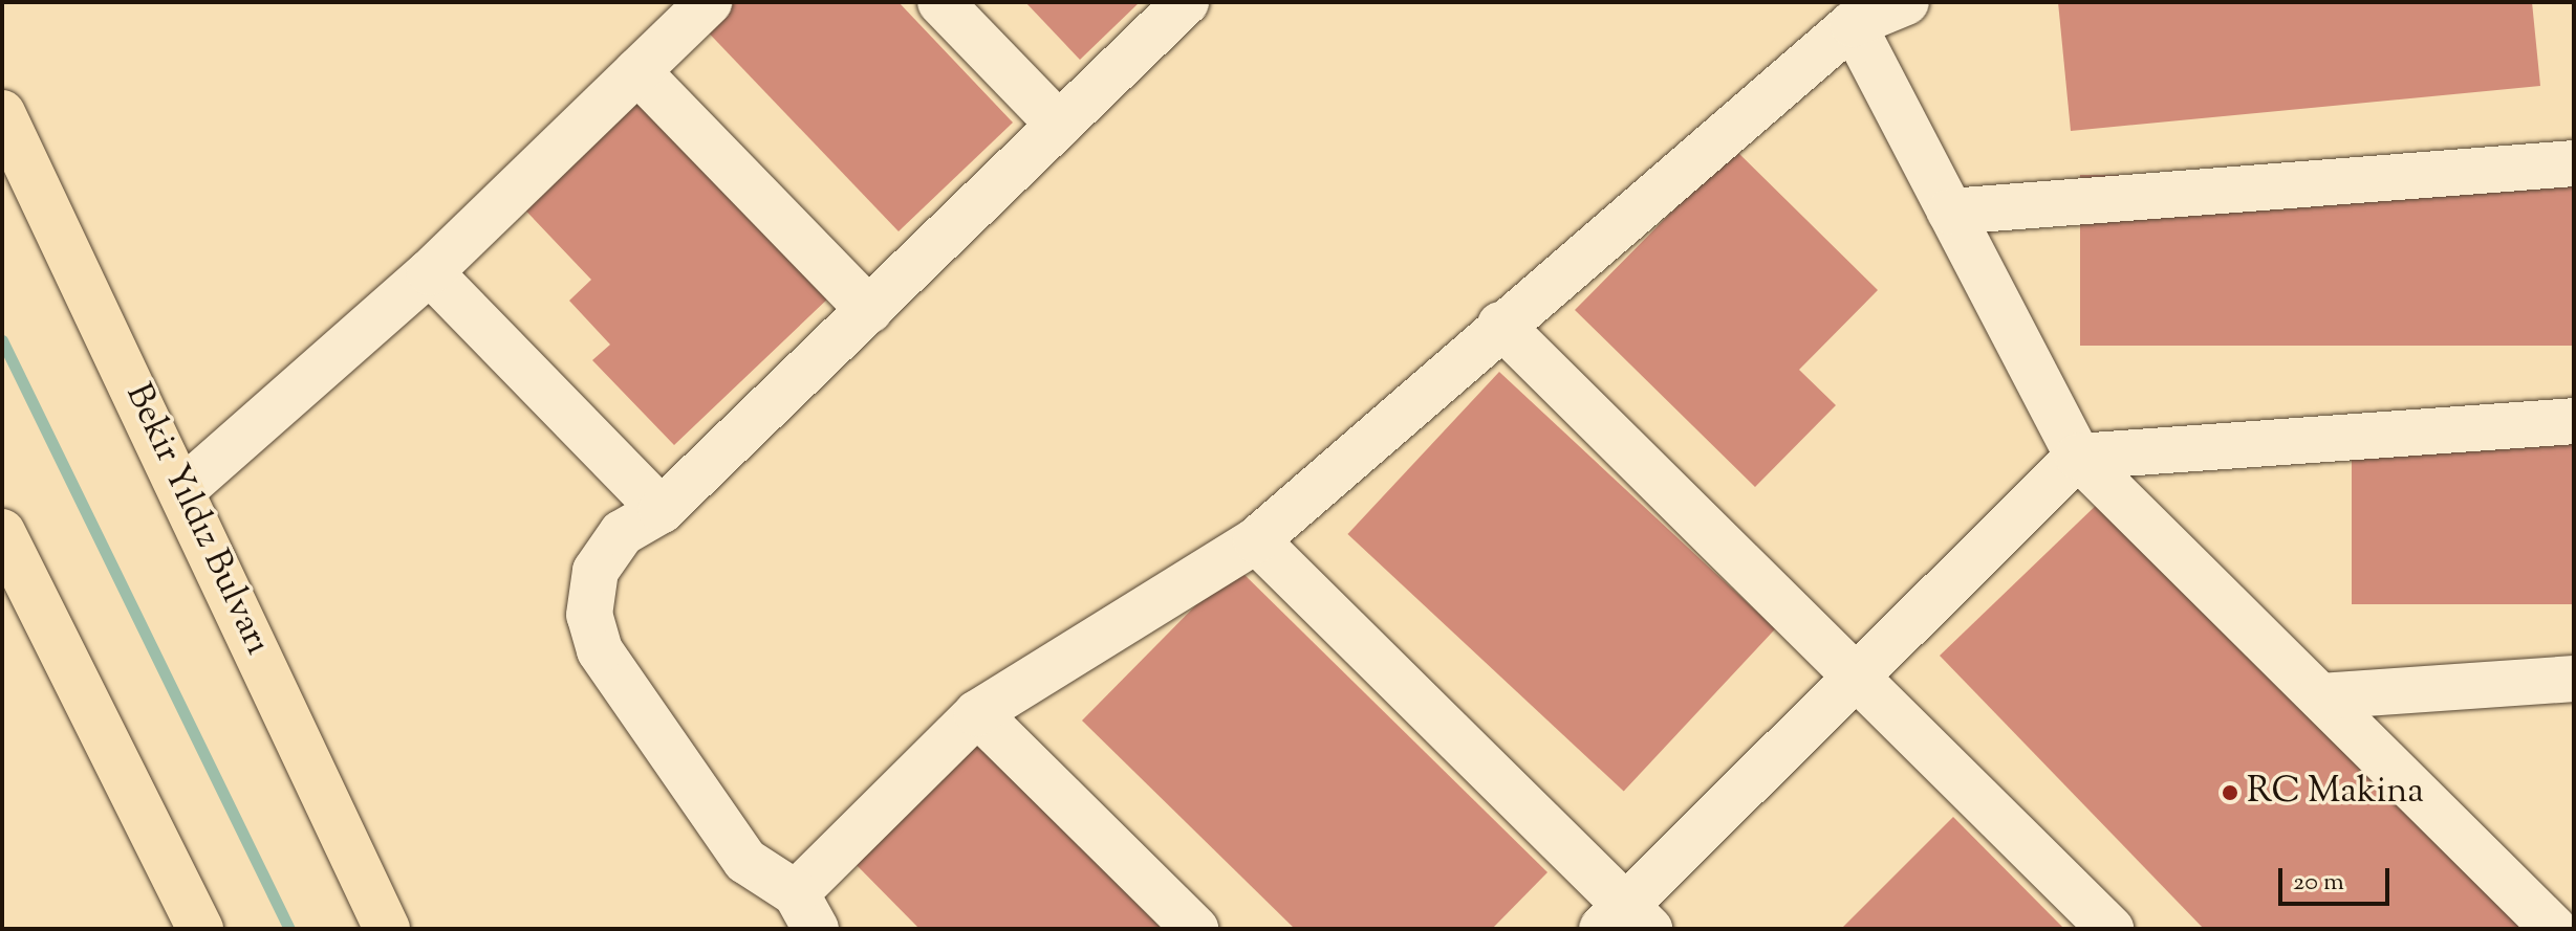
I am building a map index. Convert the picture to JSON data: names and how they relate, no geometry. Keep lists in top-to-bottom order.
{
  "streets": {
    "main road": ["Bekir Yıldız Bulvarı"]
  },
  "places": ["RC Makina"],
  "scale_bar": "20 m"
}
